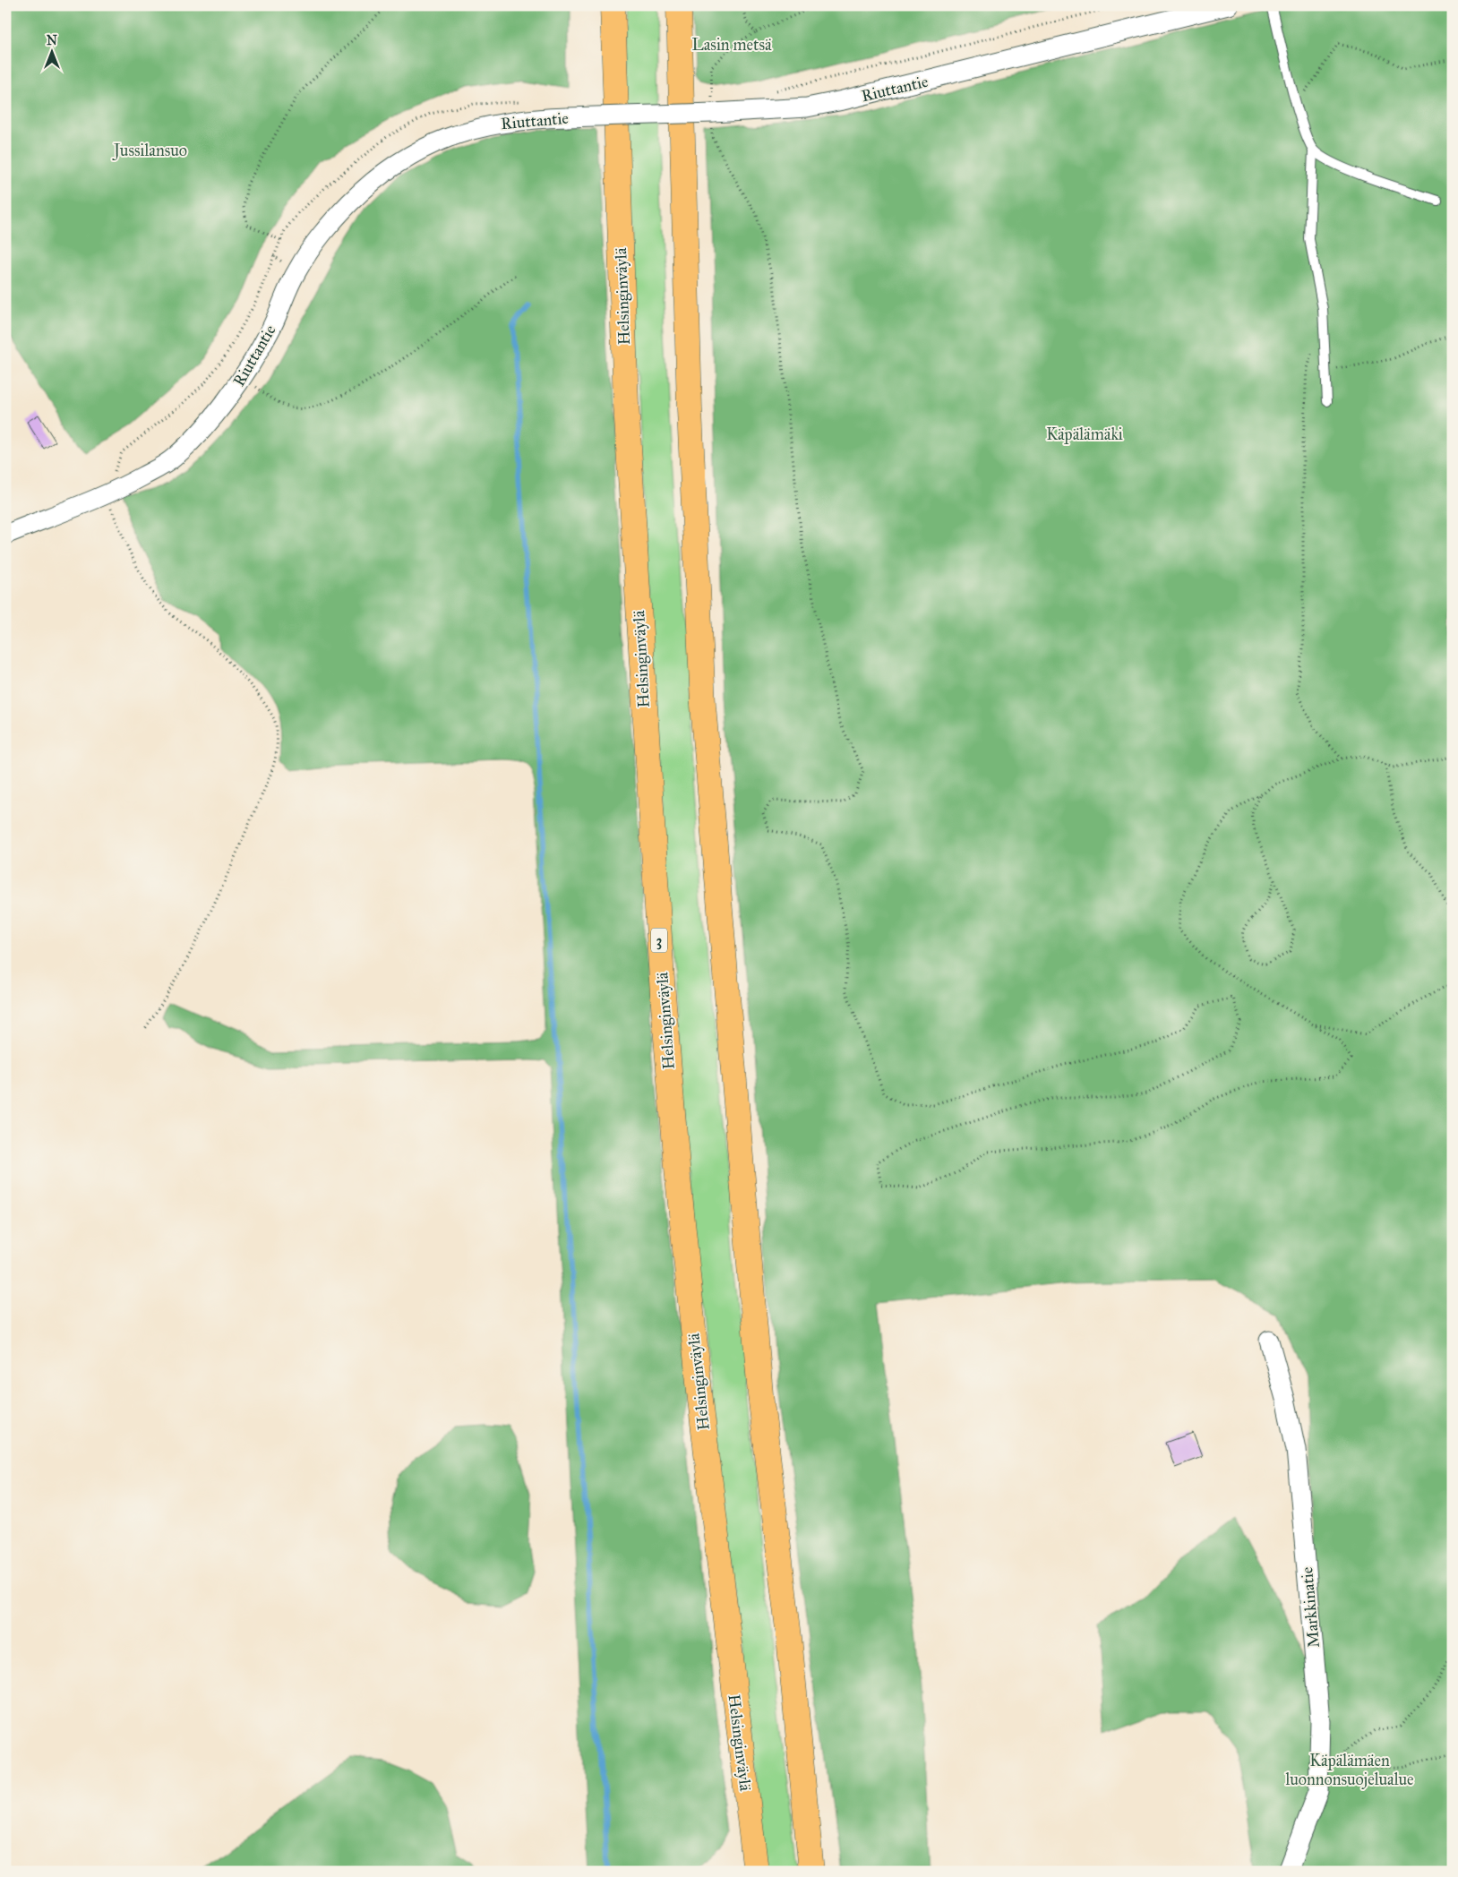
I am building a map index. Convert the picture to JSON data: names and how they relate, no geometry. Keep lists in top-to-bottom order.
{
  "streets": {
    "highway": ["Helsinginväylä", "3"],
    "street": ["Riuttantie", "Markkinatie"]
  },
  "parks": [
    "Lasin metsä",
    "Jussilansuo",
    "Käpälämäki",
    "Käpälämäen luonnonsuojelualue"
  ],
  "north": "top"
}
